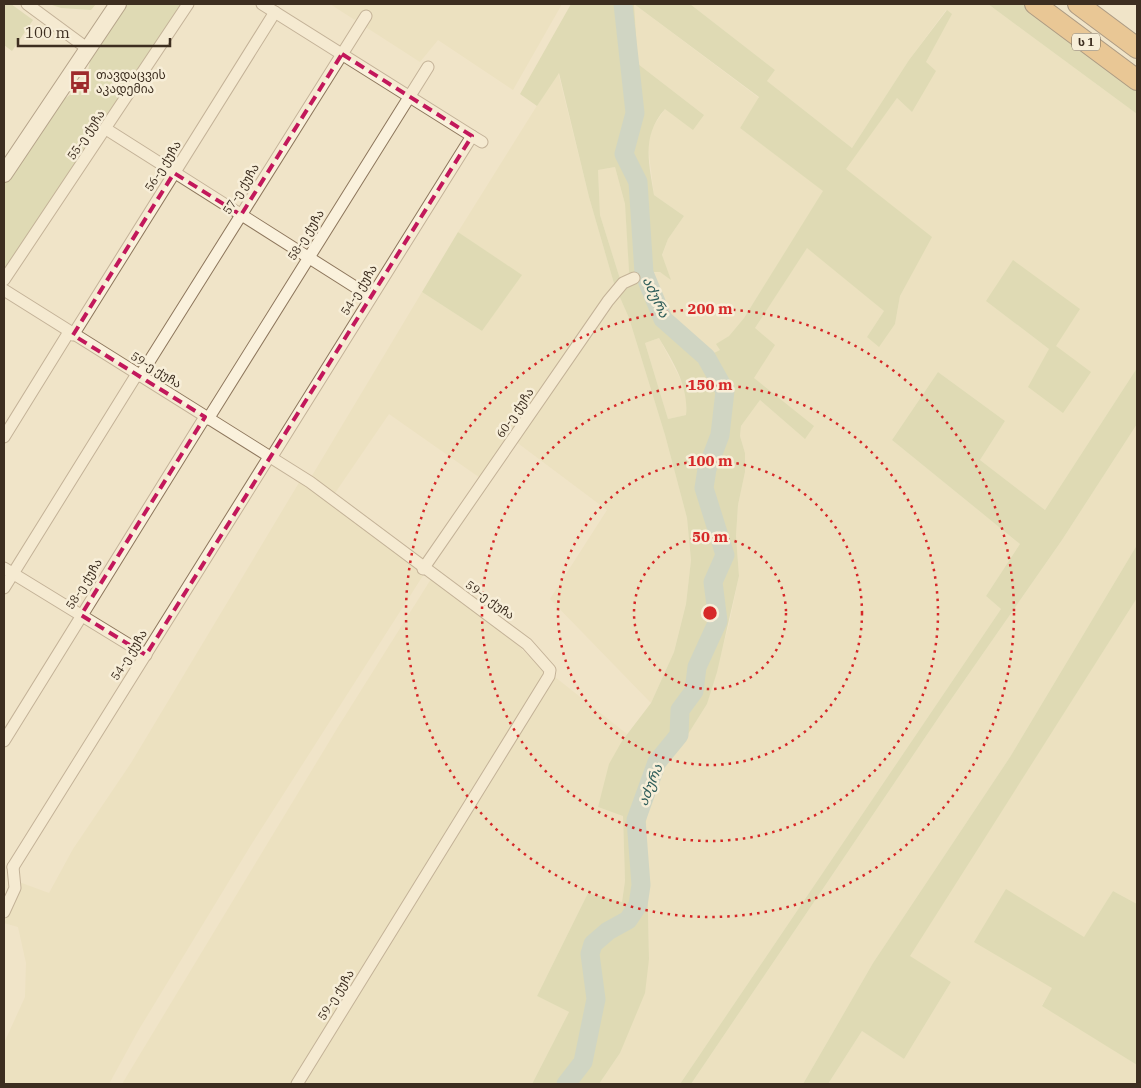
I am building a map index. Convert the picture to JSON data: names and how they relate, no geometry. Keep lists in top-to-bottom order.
{
  "streets": {
    "highway": ["ს 1"],
    "street": [
      "55-ე ქუჩა",
      "56-ე ქუჩა",
      "57-ე ქუჩა",
      "58-ე ქუჩა",
      "54-ე ქუჩა",
      "59-ე ქუჩა",
      "60-ე ქუჩა"
    ]
  },
  "crossings": [
    ["56-ე ქუჩა", "59-ე ქუჩა"],
    ["57-ე ქუჩა", "59-ე ქუჩა"],
    ["58-ე ქუჩა", "59-ე ქუჩა"],
    ["54-ე ქუჩა", "59-ე ქუჩა"],
    ["59-ე ქუჩა", "60-ე ქუჩა"]
  ],
  "water": ["აძურა"],
  "places": {
    "bus stop": ["თავდაცვის აკადემია"]
  },
  "scale_bar": "100 m",
  "rings": [
    "200 m",
    "150 m",
    "100 m",
    "50 m"
  ]
}
